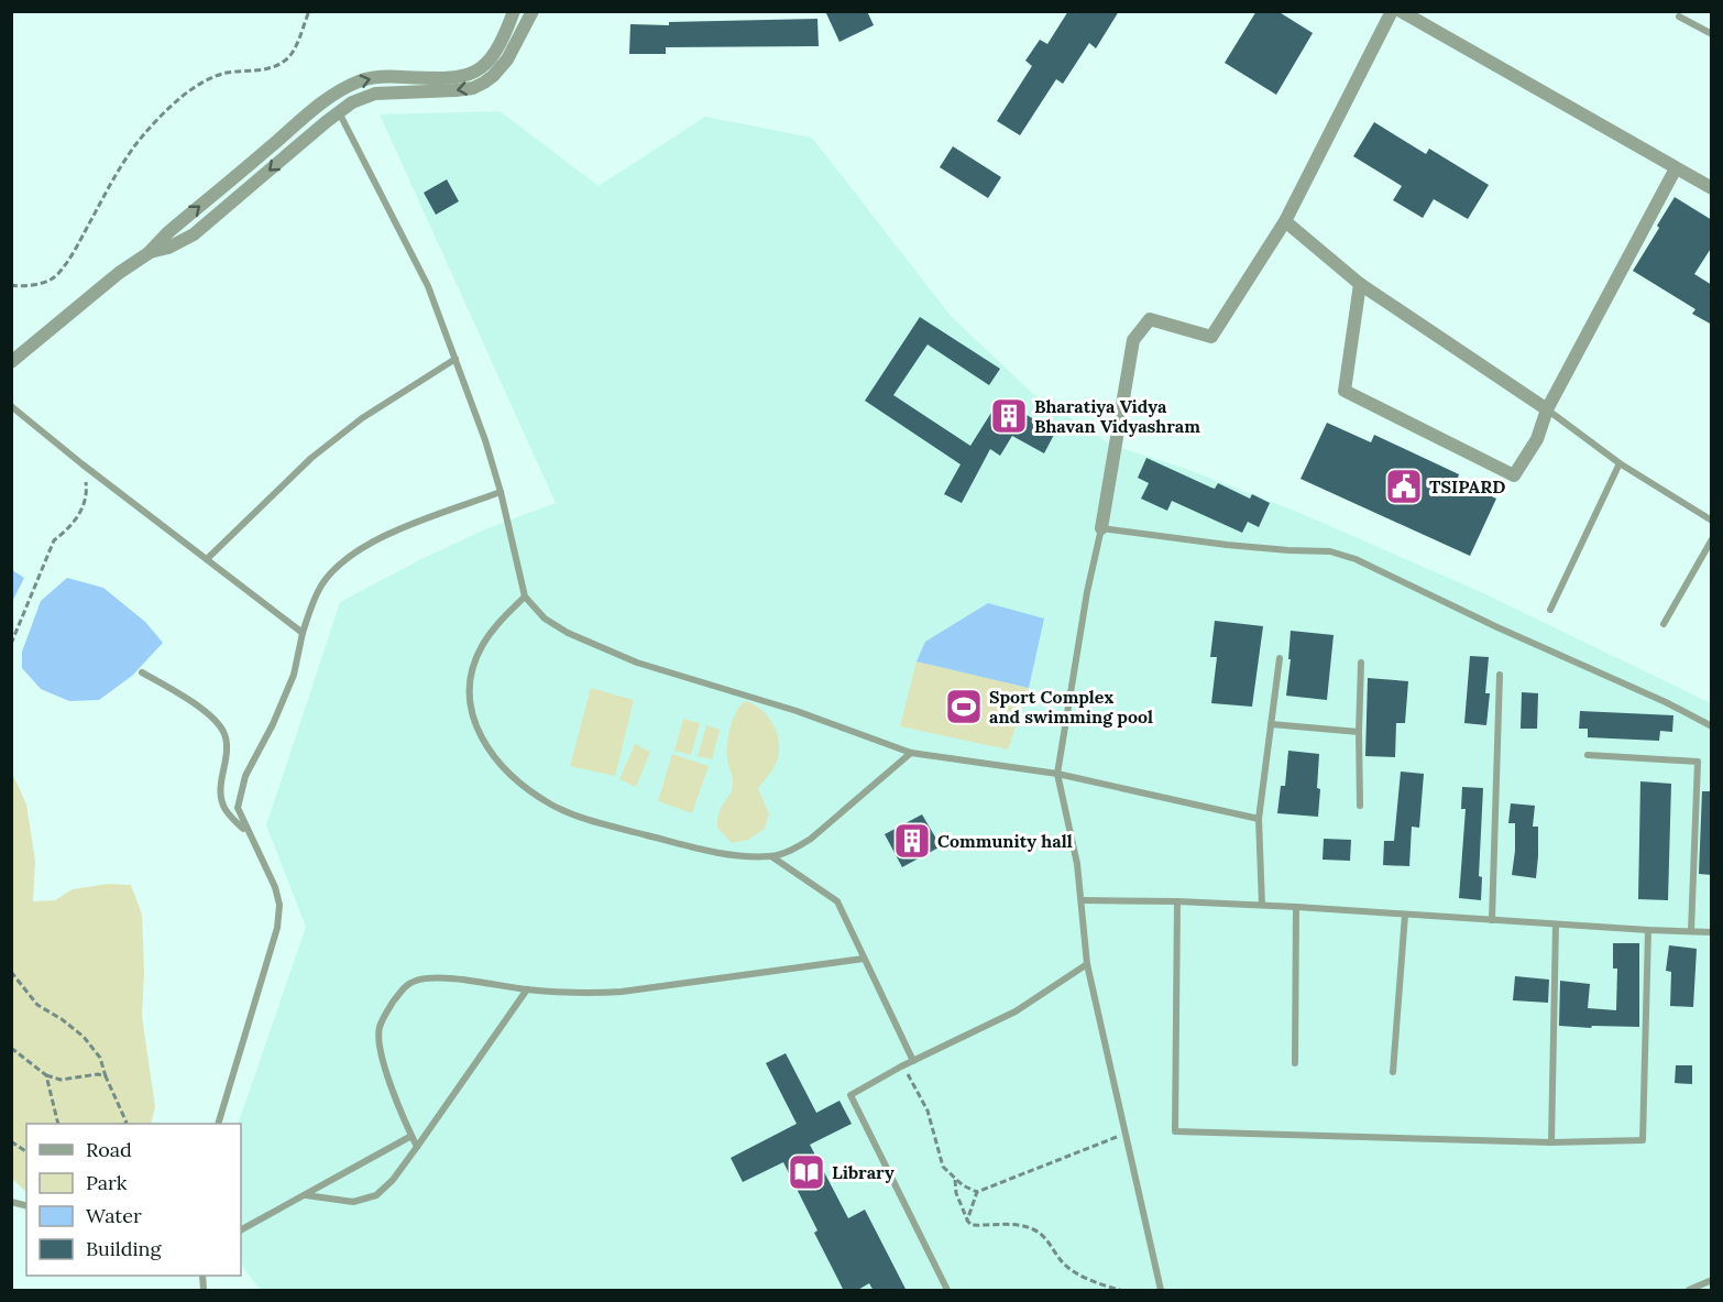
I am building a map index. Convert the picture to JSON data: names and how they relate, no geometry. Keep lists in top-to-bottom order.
{
  "places": {
    "building": ["Bharatiya Vidya Bhavan Vidyashram", "Community hall"],
    "public building": ["TSIPARD"],
    "sports": ["Sport Complex and swimming pool"],
    "library": ["Library"]
  },
  "legend": [
    "Road",
    "Park",
    "Water",
    "Building"
  ]
}
